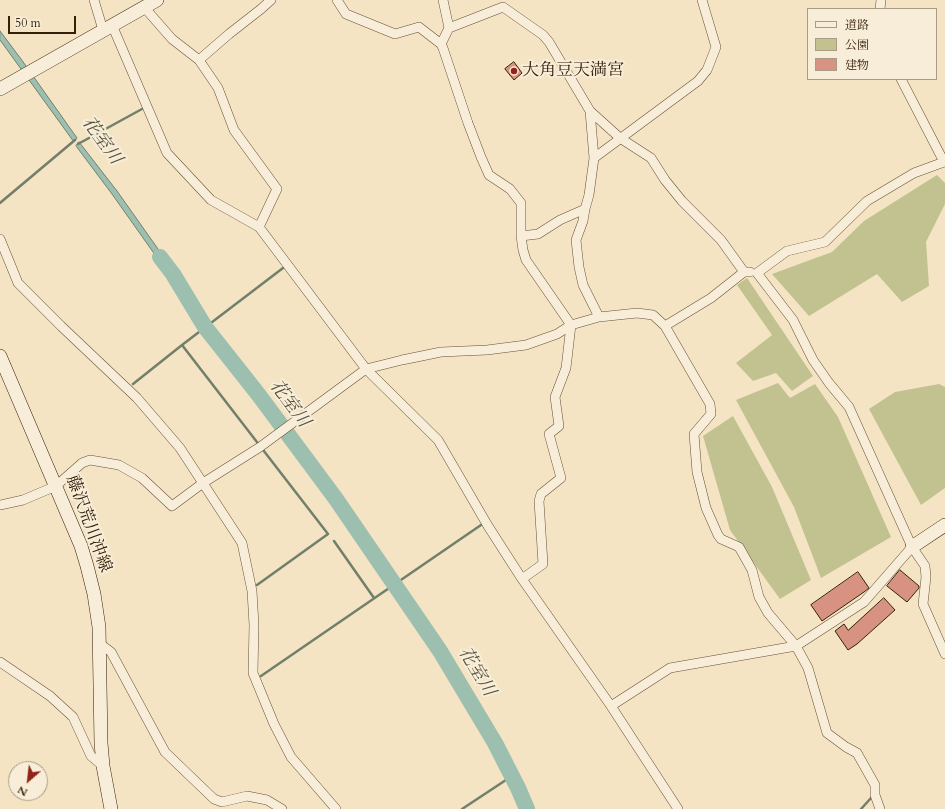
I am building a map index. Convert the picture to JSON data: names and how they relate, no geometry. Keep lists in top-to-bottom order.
{
  "streets": {
    "main road": ["藤沢荒川沖線"]
  },
  "water": ["花室川"],
  "places": ["大角豆天満宮"],
  "legend": ["道路", "公園", "建物"],
  "scale_bar": "50 m",
  "north": "bottom left"
}
